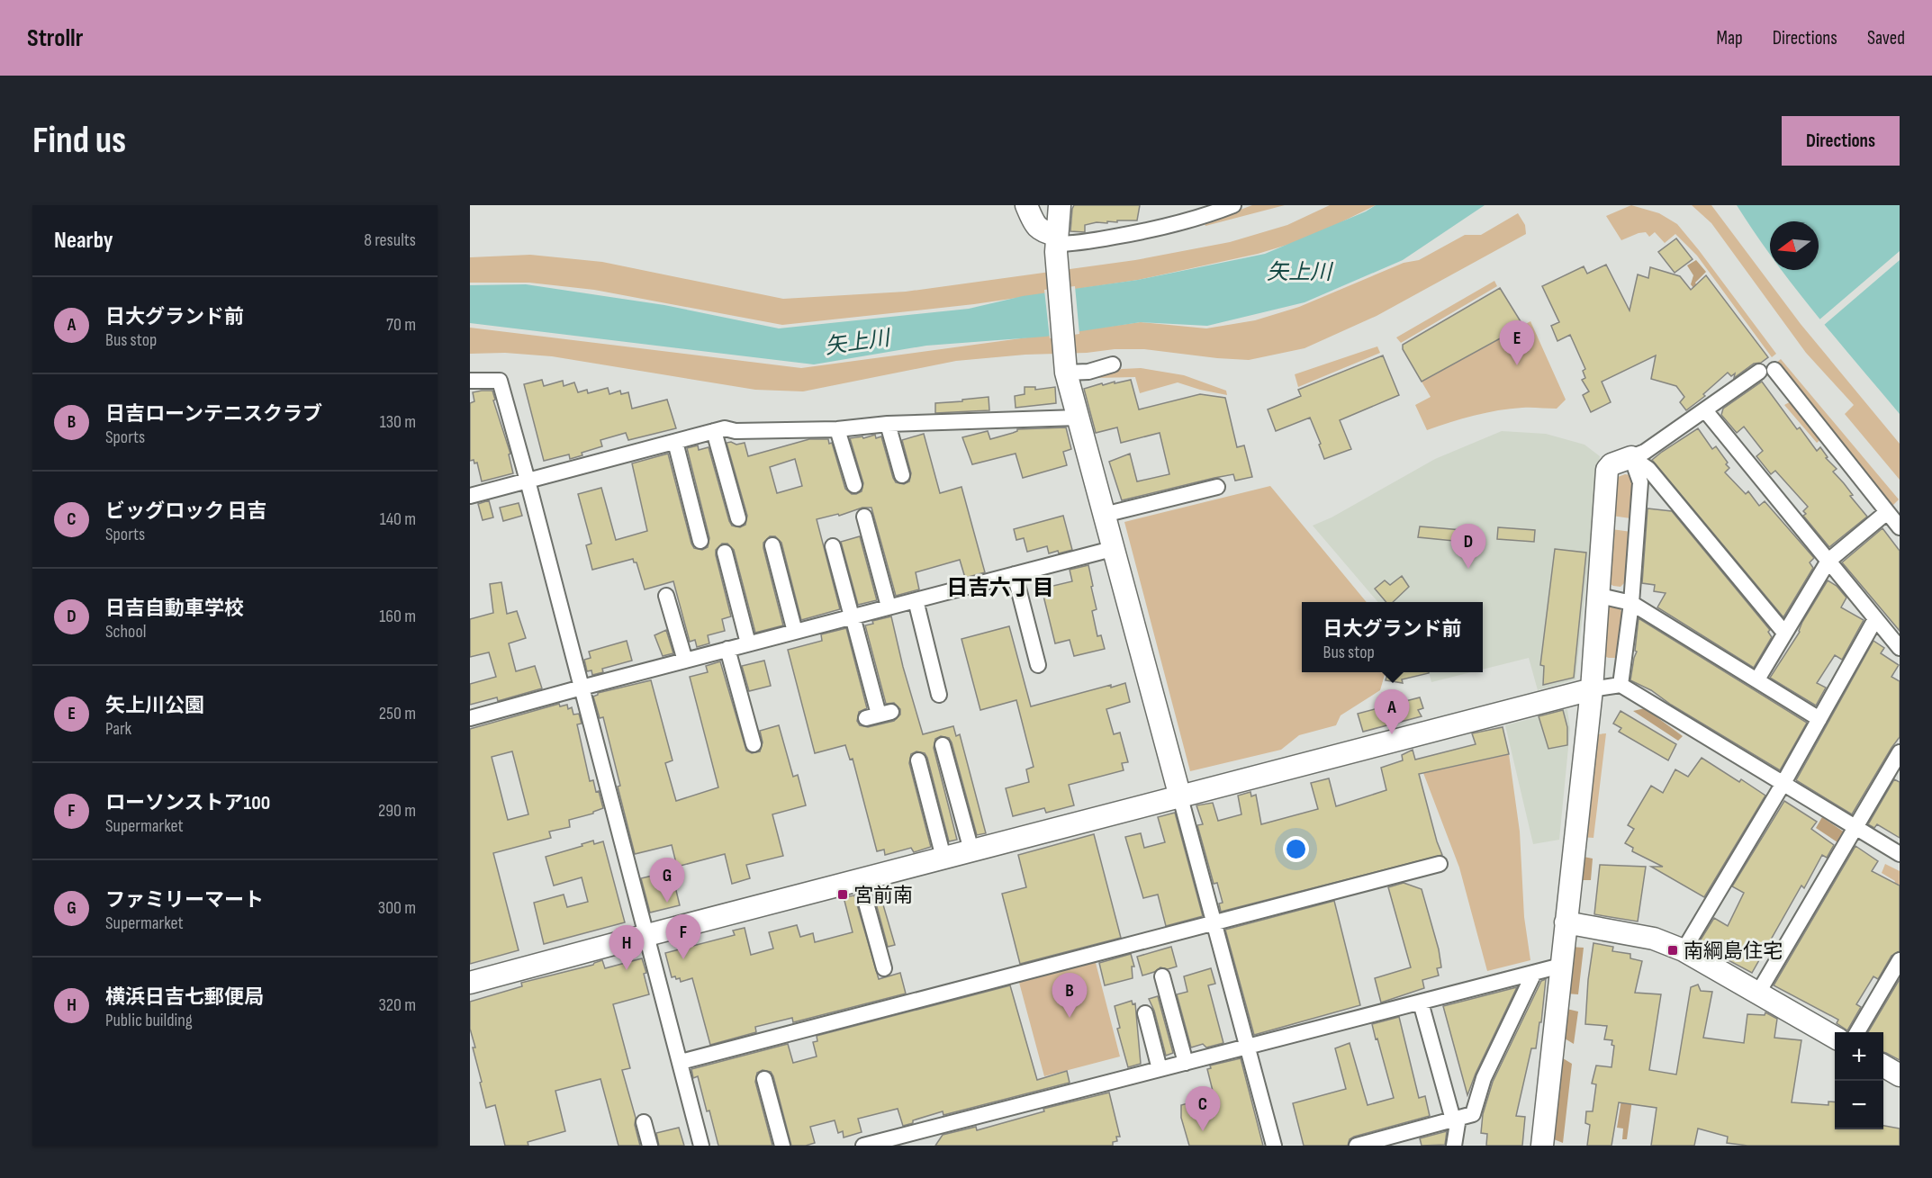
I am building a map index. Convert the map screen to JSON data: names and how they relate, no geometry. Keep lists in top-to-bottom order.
{
  "districts": ["日吉六丁目"],
  "water": ["矢上川"],
  "places": {
    "transit": ["宮前南", "南綱島住宅"]
  },
  "north": "left",
  "page": {
    "header": "Strollr",
    "nav": ["Map", "Directions", "Saved"],
    "buttons": "Directions",
    "title": "Find us",
    "heading": ["Nearby", "8 results"],
    "list": [
      {
        "mark": "A",
        "name": "日大グランド前",
        "note": "Bus stop",
        "value": "70 m"
      },
      {
        "mark": "B",
        "name": "日吉ローンテニスクラブ",
        "note": "Sports",
        "value": "130 m"
      },
      {
        "mark": "C",
        "name": "ビッグロック 日吉",
        "note": "Sports",
        "value": "140 m"
      },
      {
        "mark": "D",
        "name": "日吉自動車学校",
        "note": "School",
        "value": "160 m"
      },
      {
        "mark": "E",
        "name": "矢上川公園",
        "note": "Park",
        "value": "250 m"
      },
      {
        "mark": "F",
        "name": "ローソンストア100",
        "note": "Supermarket",
        "value": "290 m"
      },
      {
        "mark": "G",
        "name": "ファミリーマート",
        "note": "Supermarket",
        "value": "300 m"
      },
      {
        "mark": "H",
        "name": "横浜日吉七郵便局",
        "note": "Public building",
        "value": "320 m"
      }
    ],
    "pins": [
      "E",
      "D",
      "A",
      "G",
      "F",
      "H",
      "B",
      "C"
    ],
    "popup": ["日大グランド前", "Bus stop"],
    "map_buttons": ["+", "−"]
  }
}
